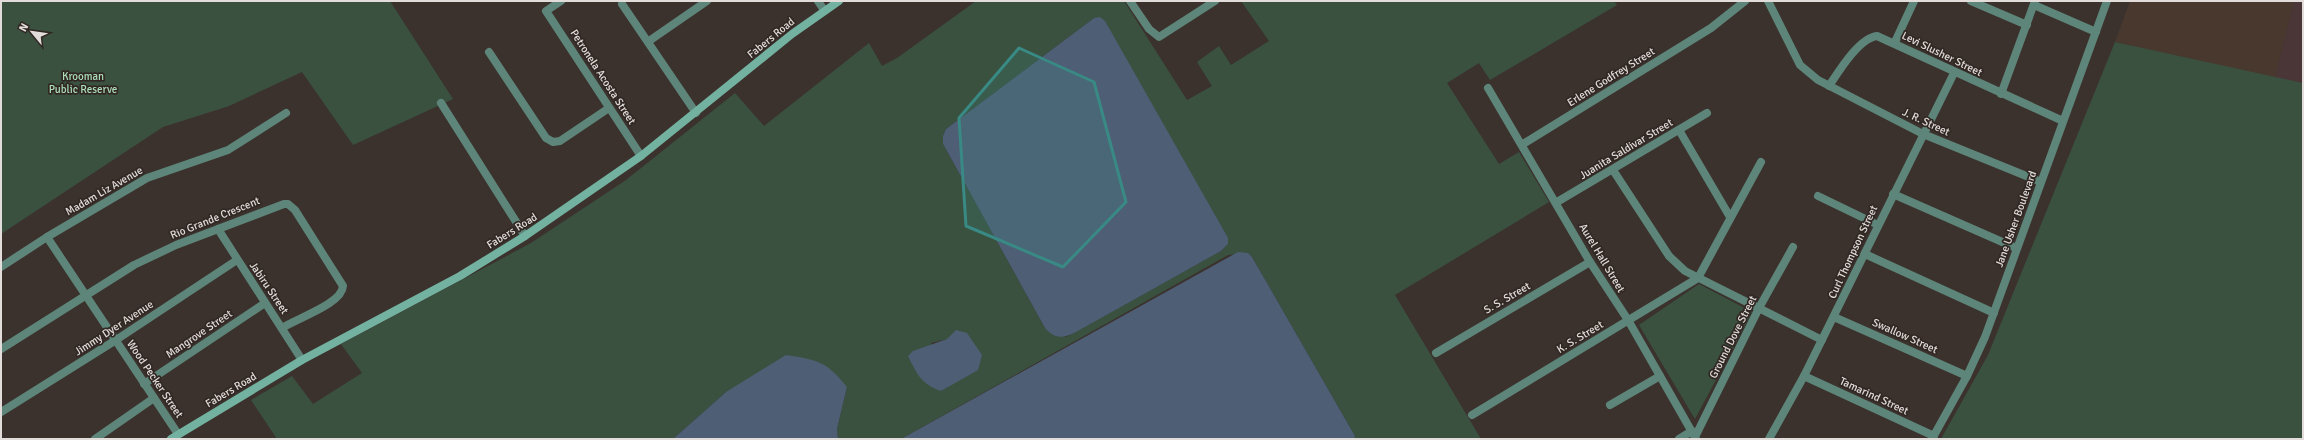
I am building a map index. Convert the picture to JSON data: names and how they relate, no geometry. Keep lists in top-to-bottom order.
{
  "streets": {
    "main road": ["Fabers Road"],
    "street": [
      "Levi Slusher Street",
      "Petronela Acosta Street",
      "Erlene Godfrey Street",
      "J. R. Street",
      "Juanita Saldivar Street",
      "Madam Liz Avenue",
      "Rio Grande Crescent",
      "Jane Usher Boulevard",
      "Curl Thompson Street",
      "Aurel Hall Street",
      "Jabiru Street",
      "S. S. Street",
      "Jimmy Dyer Avenue",
      "Mangrove Street",
      "Swallow Street",
      "K. S. Street",
      "Ground Dove Street",
      "Wood Pecker Street",
      "Tamarind Street"
    ]
  },
  "crossings": [
    ["Fabers Road", "Petronela Acosta Street"],
    ["Fabers Road", "Jabiru Street"],
    ["Fabers Road", "Wood Pecker Street"],
    ["Levi Slusher Street", "J. R. Street"],
    ["Levi Slusher Street", "Jane Usher Boulevard"],
    ["Levi Slusher Street", "Curl Thompson Street"],
    ["Erlene Godfrey Street", "Aurel Hall Street"],
    ["J. R. Street", "Jane Usher Boulevard"],
    ["J. R. Street", "Curl Thompson Street"],
    ["Juanita Saldivar Street", "Aurel Hall Street"],
    ["Madam Liz Avenue", "Wood Pecker Street"],
    ["Rio Grande Crescent", "Jabiru Street"],
    ["Rio Grande Crescent", "Wood Pecker Street"],
    ["Jane Usher Boulevard", "Swallow Street"],
    ["Jane Usher Boulevard", "Tamarind Street"],
    ["Curl Thompson Street", "Swallow Street"],
    ["Curl Thompson Street", "Tamarind Street"],
    ["Aurel Hall Street", "S. S. Street"],
    ["Aurel Hall Street", "K. S. Street"],
    ["Aurel Hall Street", "Ground Dove Street"],
    ["Jabiru Street", "Jimmy Dyer Avenue"],
    ["Jabiru Street", "Mangrove Street"],
    ["Jimmy Dyer Avenue", "Wood Pecker Street"],
    ["Mangrove Street", "Wood Pecker Street"]
  ],
  "parks": ["Krooman Public Reserve"],
  "north": "top left"
}
